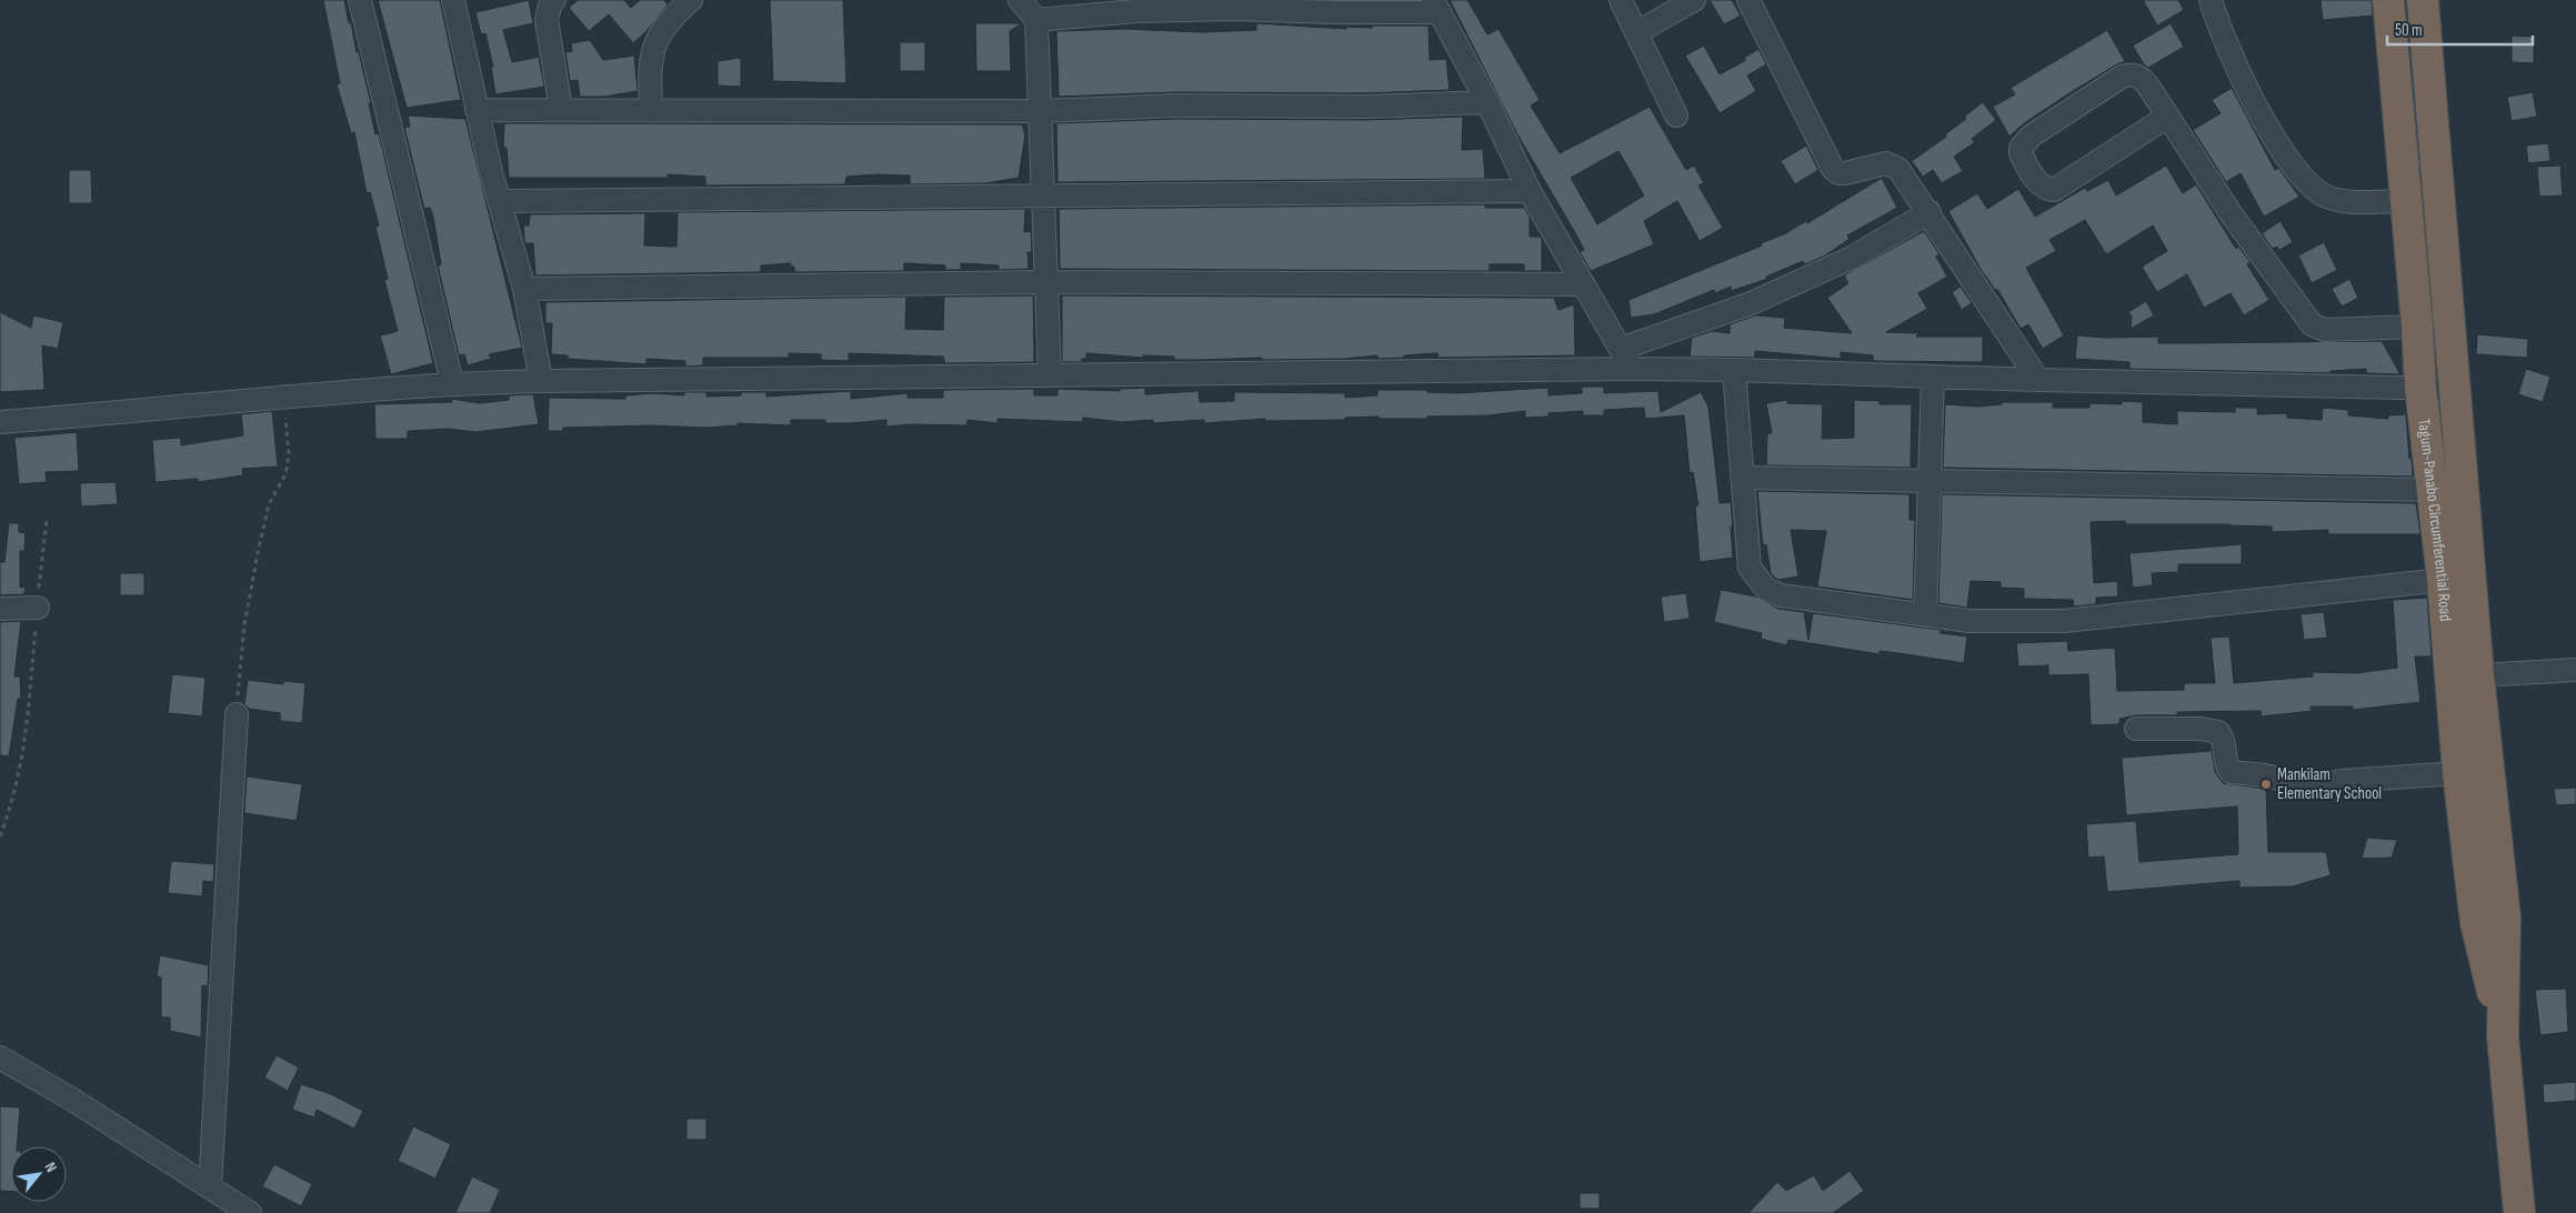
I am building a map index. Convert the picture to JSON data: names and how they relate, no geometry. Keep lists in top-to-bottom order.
{
  "streets": {
    "highway": ["Tagum-Panabo Circumferential Road"]
  },
  "places": ["Mankilam Elementary School"],
  "scale_bar": "50 m",
  "north": "top right"
}
